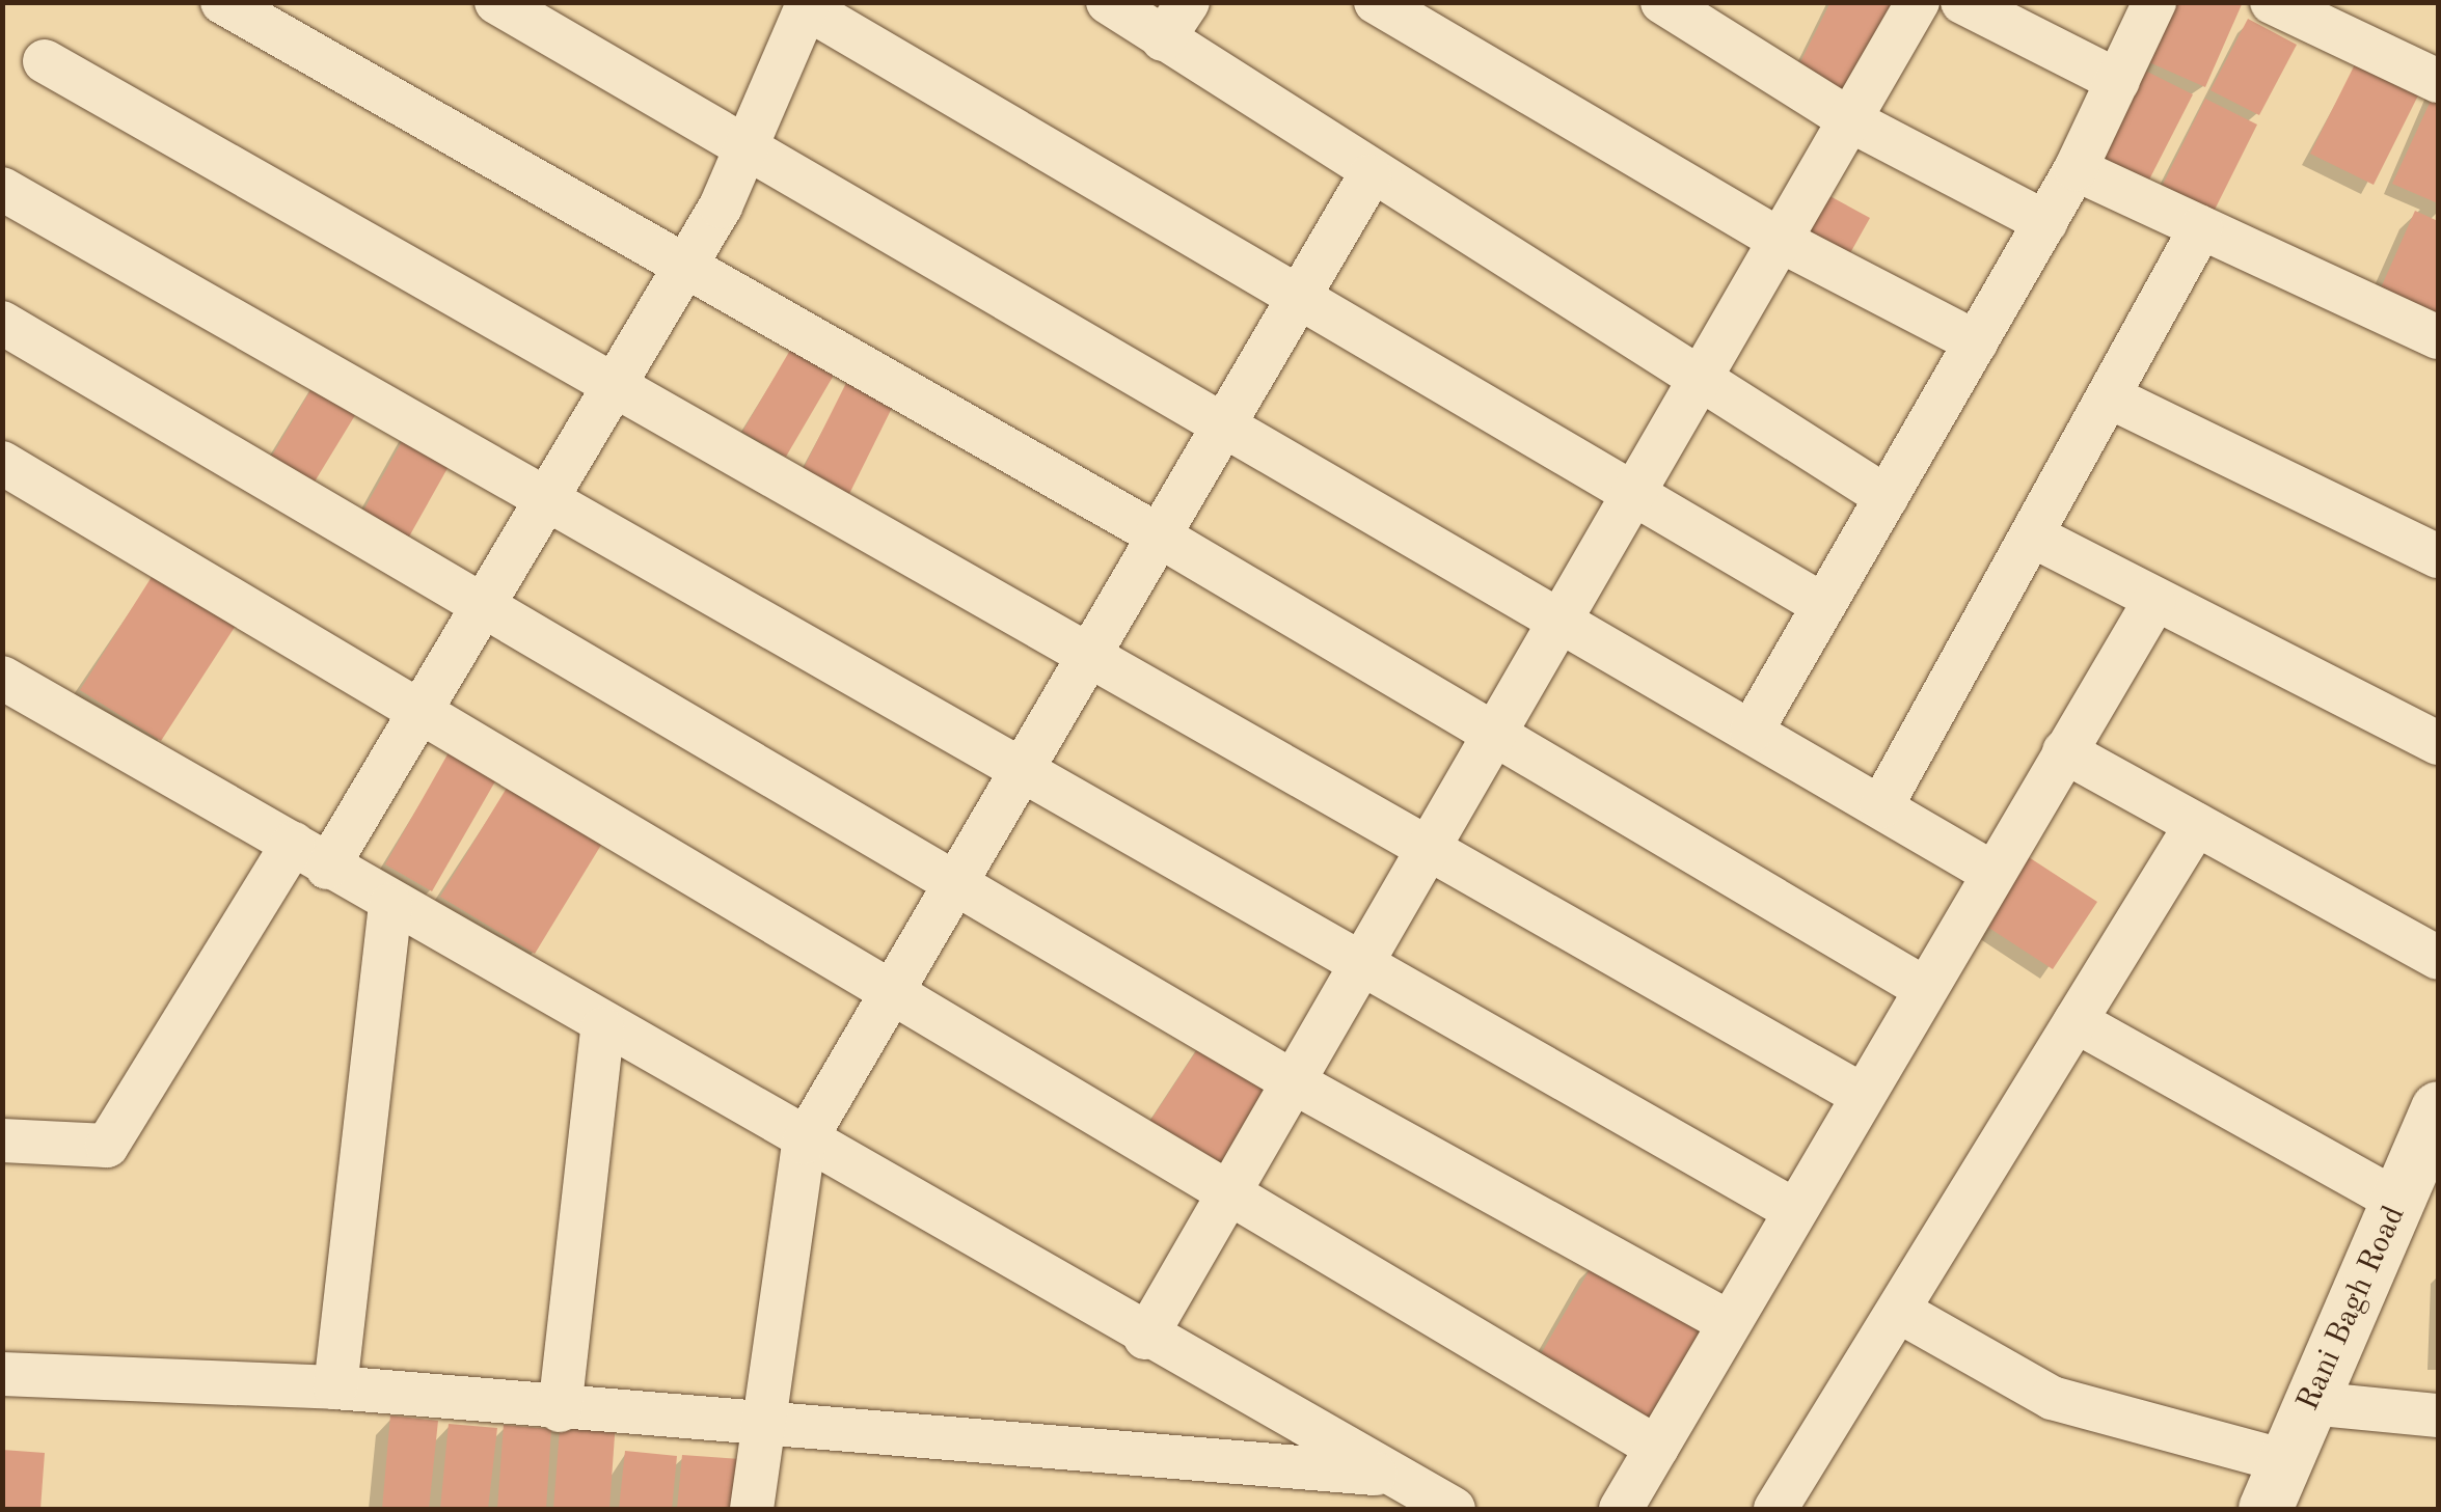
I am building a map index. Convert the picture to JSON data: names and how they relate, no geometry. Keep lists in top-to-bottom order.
{
  "streets": {
    "street": ["Rani Bagh Road"]
  }
}
